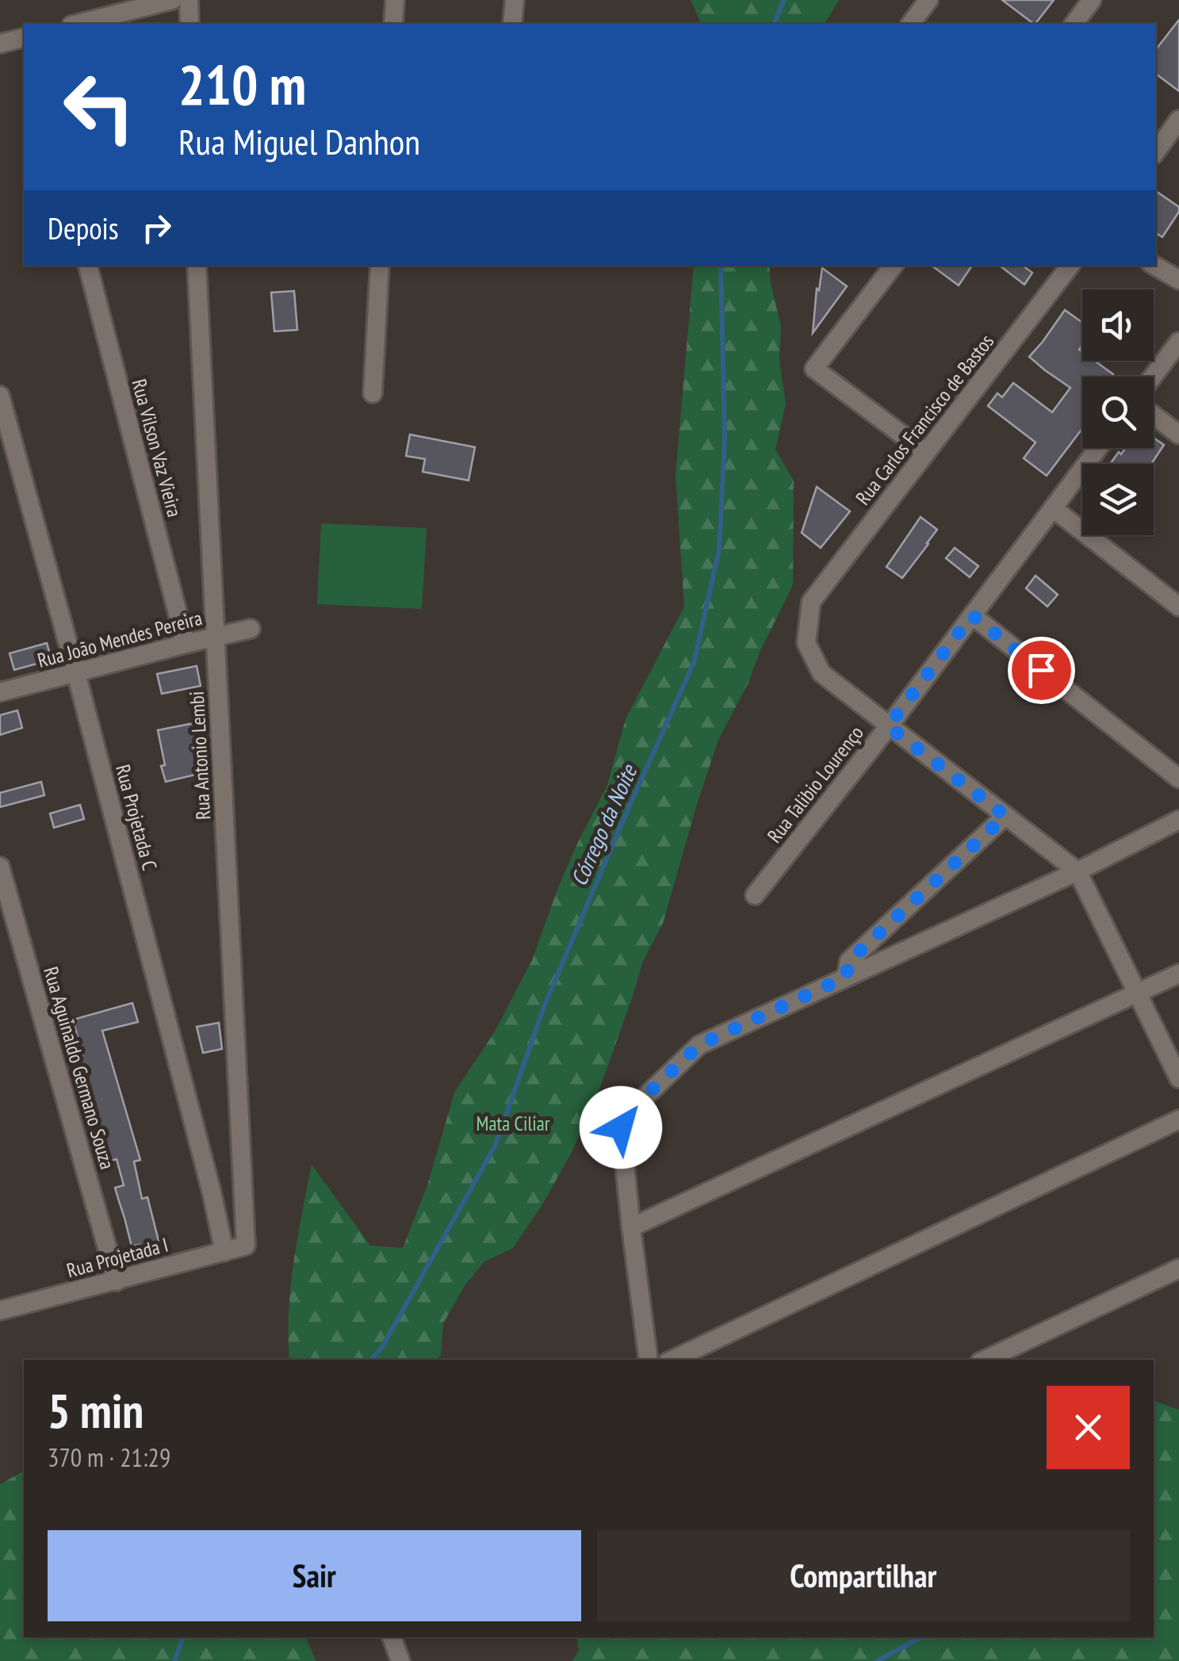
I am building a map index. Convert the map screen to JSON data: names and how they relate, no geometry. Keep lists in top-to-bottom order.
{
  "streets": {
    "street": [
      "Rua Carlos Francisco de Bastos",
      "Rua Vilson Vaz Vieira",
      "Rua João Mendes Pereira",
      "Rua Antonio Lembi",
      "Rua Talibio Lourenço",
      "Rua Projetada C",
      "Rua Aguinaldo Germano Souza",
      "Rua Projetada I"
    ]
  },
  "crossings": [
    ["Rua Carlos Francisco de Bastos", "Rua Talibio Lourenço"],
    ["Rua Vilson Vaz Vieira", "Rua João Mendes Pereira"],
    ["Rua João Mendes Pereira", "Rua Antonio Lembi"],
    ["Rua João Mendes Pereira", "Rua Projetada C"],
    ["Rua Antonio Lembi", "Rua Projetada I"],
    ["Rua Projetada C", "Rua Projetada I"],
    ["Rua Aguinaldo Germano Souza", "Rua Projetada I"]
  ],
  "water": ["Córrego da Noite"],
  "parks": ["Mata Ciliar"],
  "page": {
    "turn": ["210 m", "Rua Miguel Danhon"],
    "then": "Depois",
    "heading": ["5 min", "370 m · 21:29"],
    "buttons": ["Sair", "Compartilhar"]
  }
}
